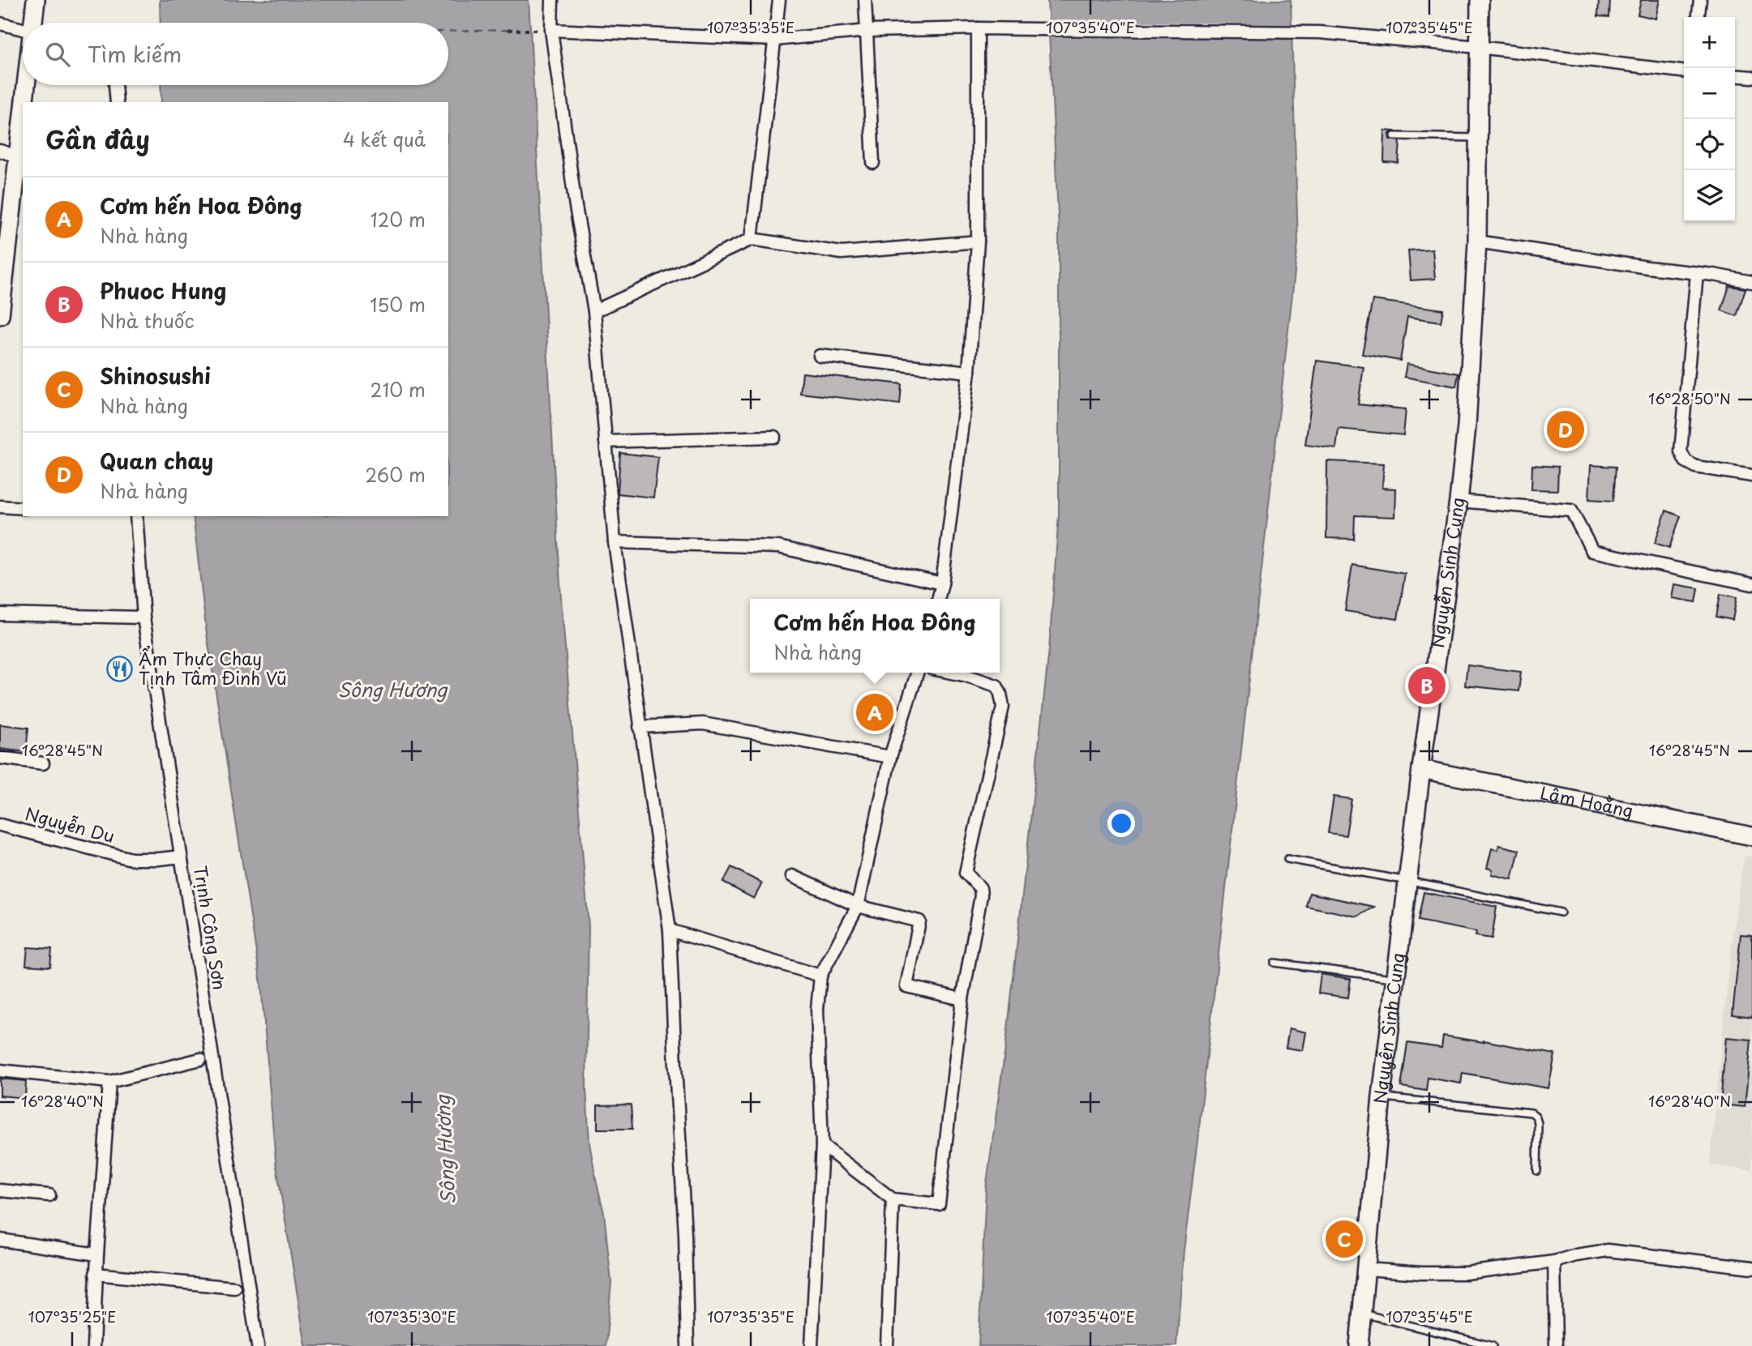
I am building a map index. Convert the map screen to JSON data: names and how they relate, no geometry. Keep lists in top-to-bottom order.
{
  "streets": {
    "main road": ["Nguyễn Sinh Cung", "Lâm Hoằng"],
    "street": ["Nguyễn Du", "Trịnh Công Sơn"]
  },
  "crossings": [
    ["Nguyễn Sinh Cung", "Lâm Hoằng"],
    ["Nguyễn Du", "Trịnh Công Sơn"]
  ],
  "water": ["Sông Hương"],
  "places": {
    "restaurant": ["Ẩm Thực Chay Tịnh Tâm Đinh Vũ"]
  },
  "page": {
    "map_buttons": ["+", "−"],
    "search": "Tìm kiếm",
    "heading": ["Gần đây", "4 kết quả"],
    "list": [
      {
        "mark": "A",
        "name": "Cơm hến Hoa Đông",
        "note": "Nhà hàng",
        "value": "120 m"
      },
      {
        "mark": "B",
        "name": "Phuoc Hung",
        "note": "Nhà thuốc",
        "value": "150 m"
      },
      {
        "mark": "C",
        "name": "Shinosushi",
        "note": "Nhà hàng",
        "value": "210 m"
      },
      {
        "mark": "D",
        "name": "Quan chay",
        "note": "Nhà hàng",
        "value": "260 m"
      }
    ],
    "pins": [
      "D",
      "B",
      "A",
      "C"
    ],
    "popup": ["Cơm hến Hoa Đông", "Nhà hàng"]
  },
  "coordinates": [
    "107°35'35\"E",
    "107°35'40\"E",
    "107°35'45\"E",
    "16°28'50\"N",
    "16°28'45\"N",
    "16°28'40\"N",
    "107°35'25\"E",
    "107°35'30\"E"
  ]
}
